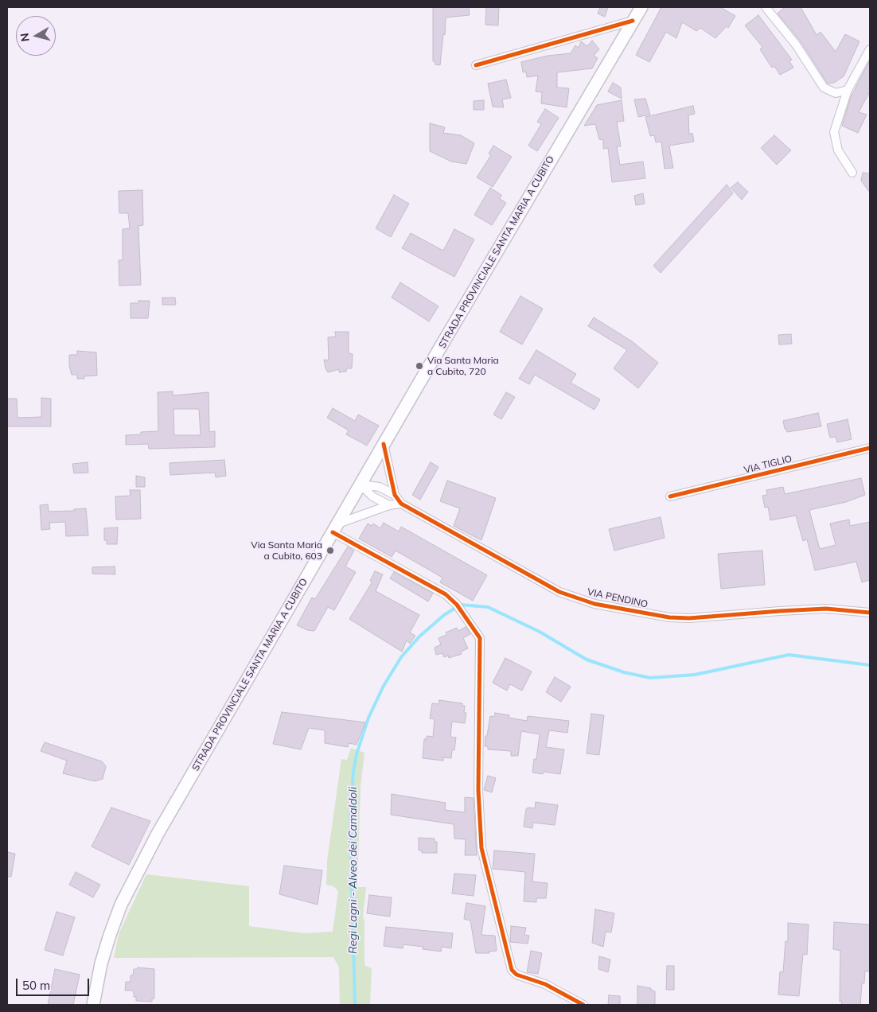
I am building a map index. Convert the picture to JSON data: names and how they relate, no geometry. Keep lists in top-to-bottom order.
{
  "streets": {
    "main road": ["STRADA PROVINCIALE SANTA MARIA A CUBITO"],
    "street": ["VIA TIGLIO", "VIA PENDINO"]
  },
  "crossings": [
    ["STRADA PROVINCIALE SANTA MARIA A CUBITO", "VIA PENDINO"]
  ],
  "water": ["Regi Lagni - Alveo dei Camaldoli"],
  "places": ["Via Santa Maria a Cubito, 720", "Via Santa Maria a Cubito, 603"],
  "scale_bar": "50 m",
  "north": "left"
}
